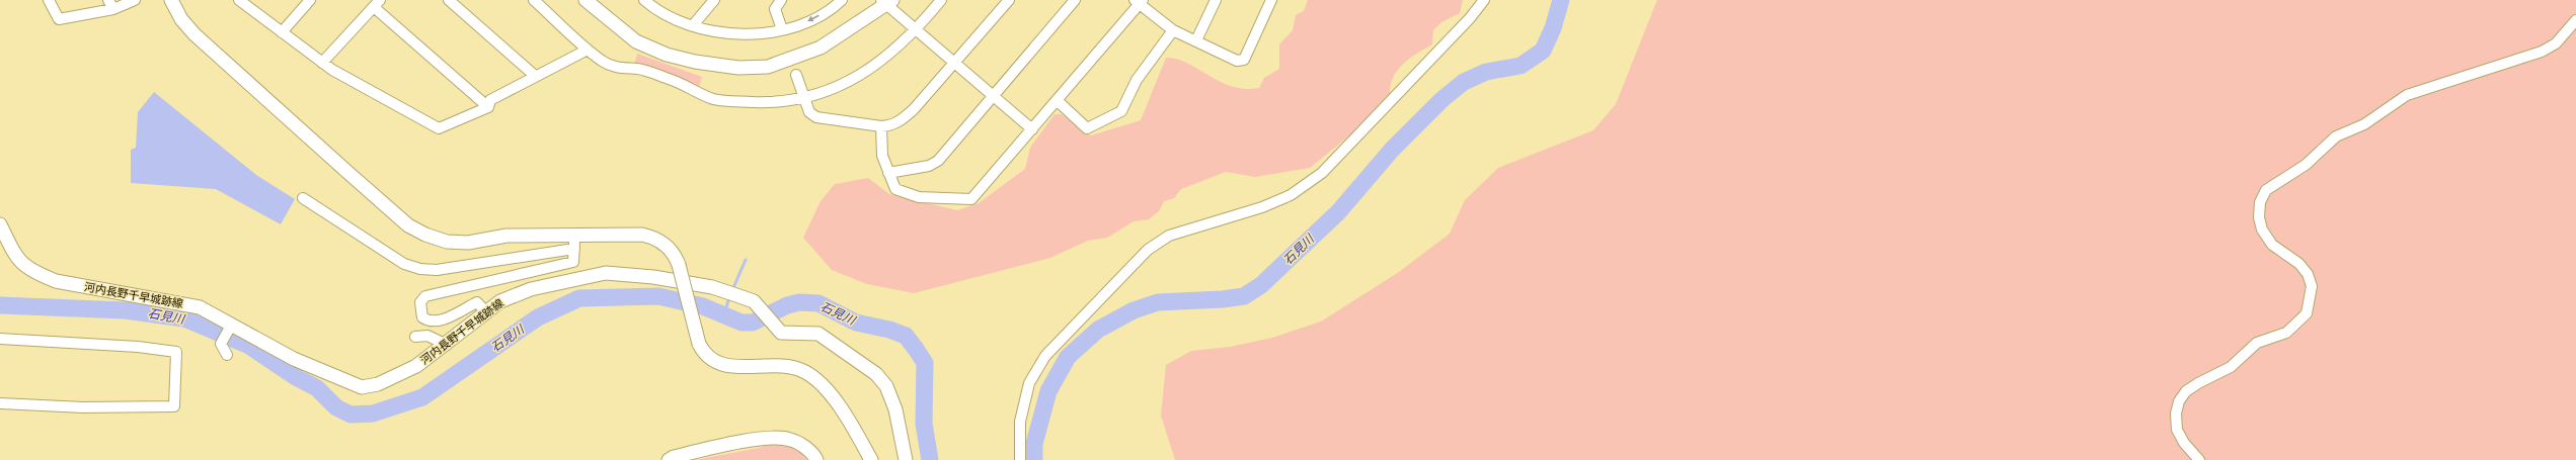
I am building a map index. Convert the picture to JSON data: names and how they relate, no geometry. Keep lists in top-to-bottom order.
{
  "streets": {
    "street": ["河内長野千早城跡線"]
  },
  "water": ["石見川"]
}
